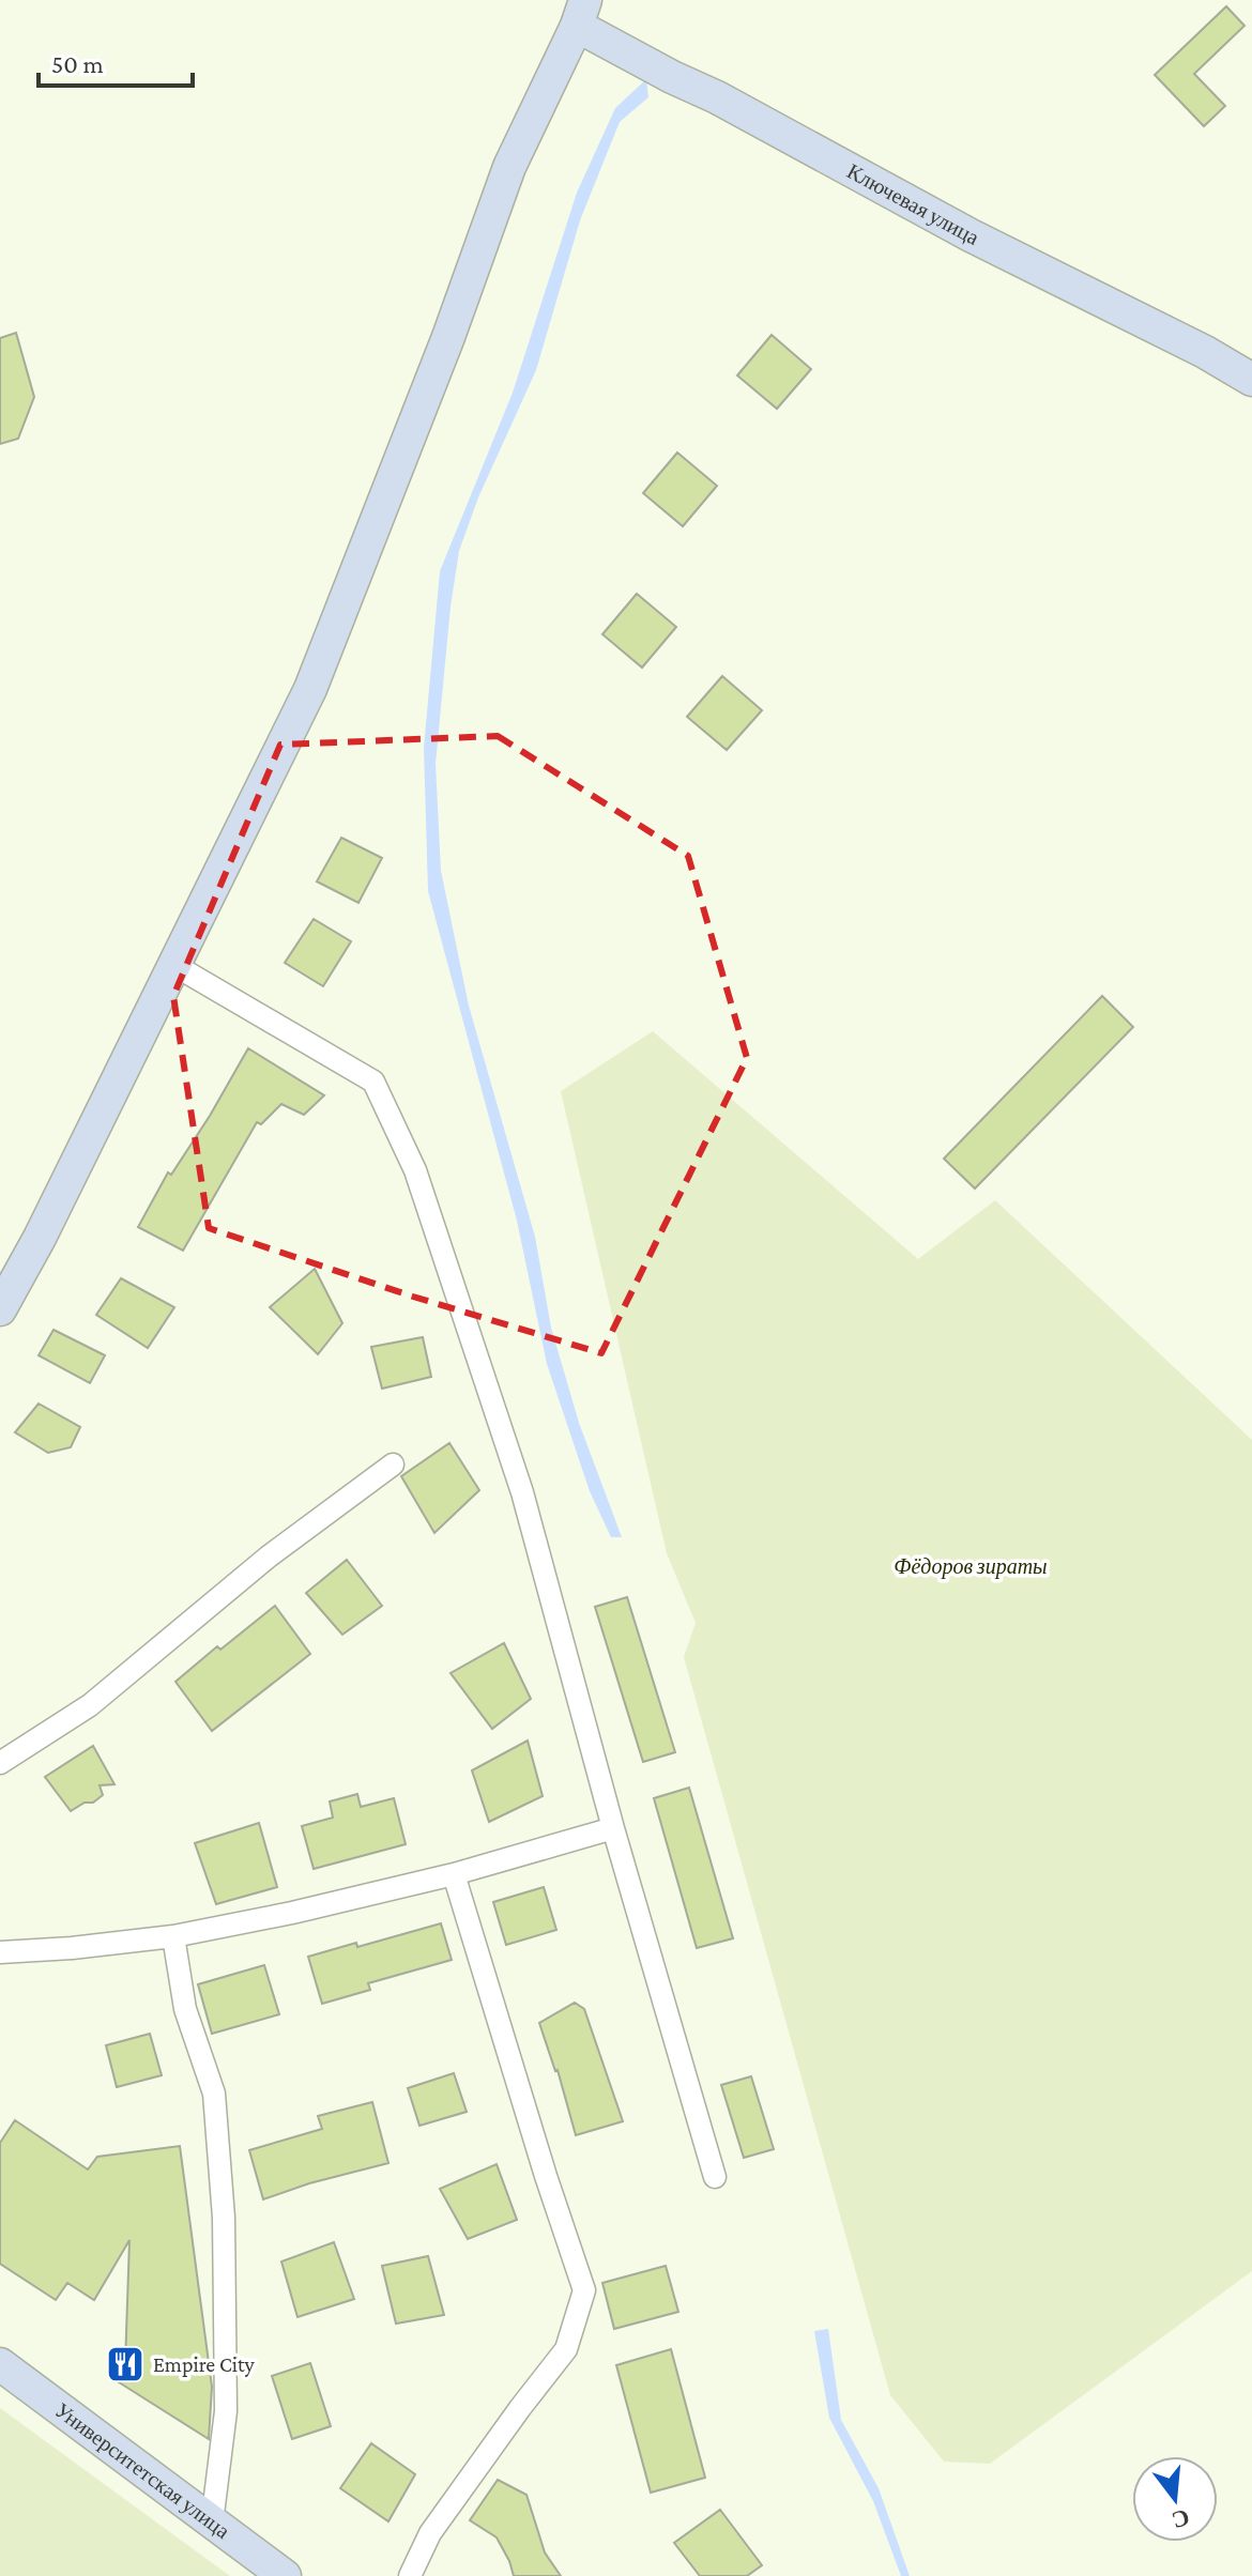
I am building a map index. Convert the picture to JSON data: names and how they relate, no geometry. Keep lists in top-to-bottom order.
{
  "streets": {
    "street": ["Ключевая улица", "Университетская улица"]
  },
  "parks": ["Фёдоров зираты"],
  "places": {
    "restaurant": ["Empire City"]
  },
  "scale_bar": "50 m",
  "north": "bottom"
}
